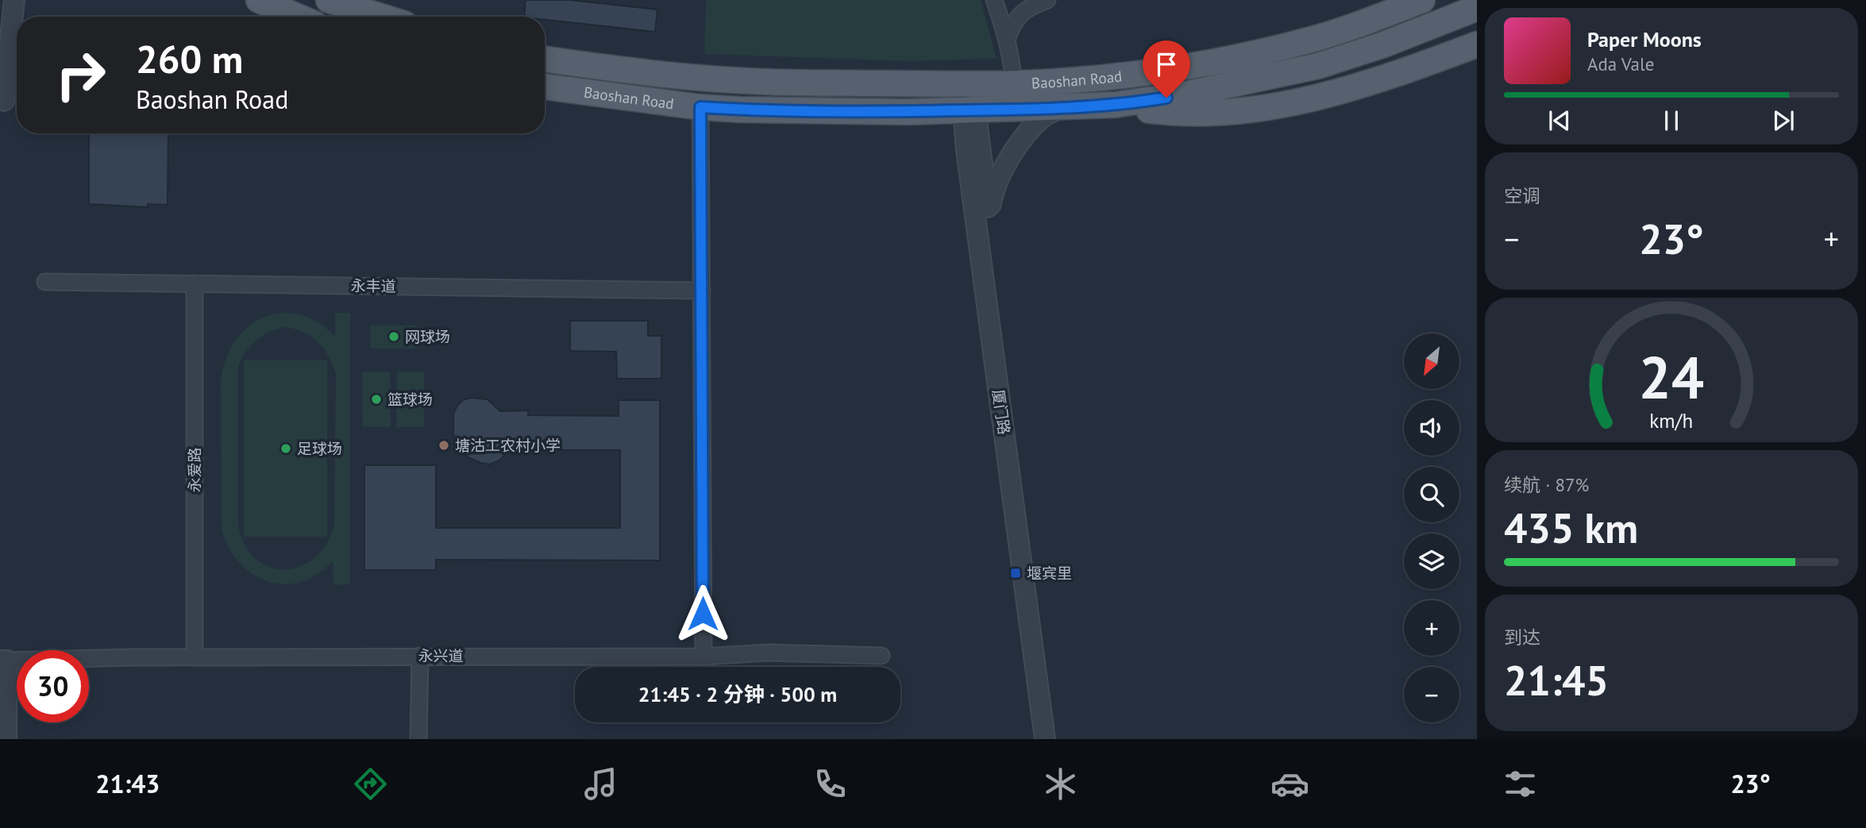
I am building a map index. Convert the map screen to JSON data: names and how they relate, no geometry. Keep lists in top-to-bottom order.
{
  "streets": {
    "main road": ["Baoshan Road"],
    "street": [
      "永丰道",
      "厦门路",
      "永爱路",
      "永兴道"
    ]
  },
  "crossings": [
    ["Baoshan Road", "厦门路"],
    ["永丰道", "永爱路"],
    ["永爱路", "永兴道"]
  ],
  "places": {
    "other": [
      "网球场",
      "篮球场",
      "塘沽工农村小学",
      "足球场"
    ],
    "transit": ["堰宾里"]
  },
  "north": "bottom left",
  "page": {
    "turn": ["260 m", "Baoshan Road"],
    "song": ["Paper Moons", "Ada Vale"],
    "tile": [
      "空调",
      ["续航 · 87%", "435 km"],
      ["到达", "21:45"]
    ],
    "heat": ["−", "23°", "+"],
    "map_buttons": ["+", "−"],
    "limit": "30",
    "trip": "21:45 · 2 分钟 · 500 m",
    "tabs": ["21:43", "23°"],
    "gauge": ["24", "km/h"]
  }
}
